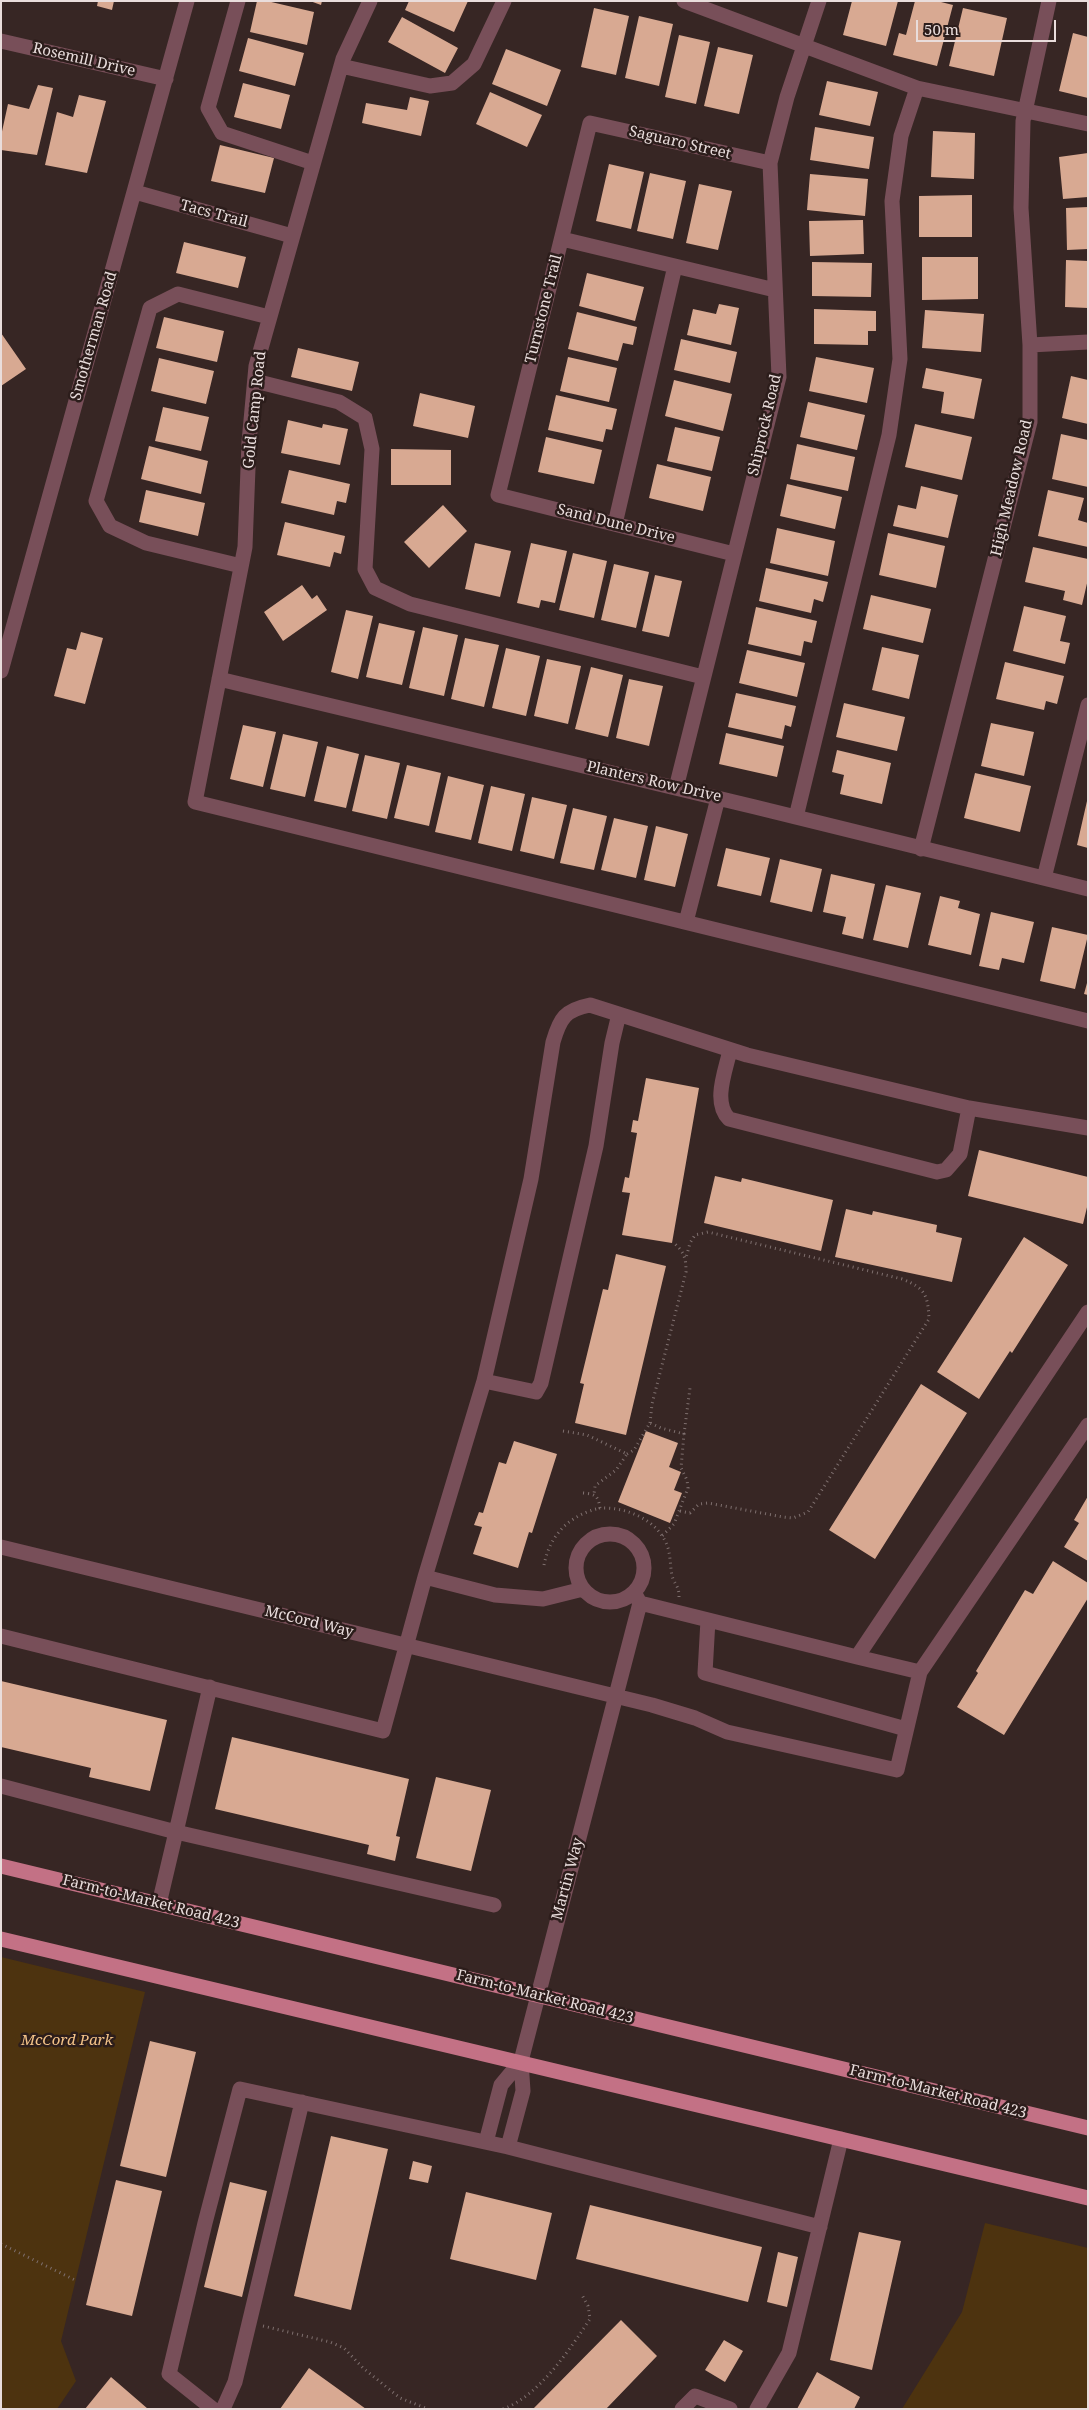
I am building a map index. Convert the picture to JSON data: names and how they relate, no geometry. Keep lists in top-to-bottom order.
{
  "streets": {
    "main road": ["Farm-to-Market Road 423"],
    "street": [
      "Rosemill Drive",
      "Saguaro Street",
      "Tacs Trail",
      "Turnstone Trail",
      "Smotherman Road",
      "Gold Camp Road",
      "Shiprock Road",
      "High Meadow Road",
      "Sand Dune Drive",
      "Planters Row Drive",
      "McCord Way",
      "Martin Way"
    ]
  },
  "crossings": [
    ["Rosemill Drive", "Smotherman Road"],
    ["Saguaro Street", "Turnstone Trail"],
    ["Saguaro Street", "Shiprock Road"],
    ["Tacs Trail", "Smotherman Road"],
    ["Tacs Trail", "Gold Camp Road"],
    ["Turnstone Trail", "Sand Dune Drive"],
    ["Gold Camp Road", "Planters Row Drive"],
    ["Shiprock Road", "Sand Dune Drive"],
    ["Shiprock Road", "Planters Row Drive"],
    ["High Meadow Road", "Planters Row Drive"],
    ["McCord Way", "Martin Way"],
    ["Martin Way", "Farm-to-Market Road 423"]
  ],
  "parks": ["McCord Park"],
  "scale_bar": "50 m"
}
